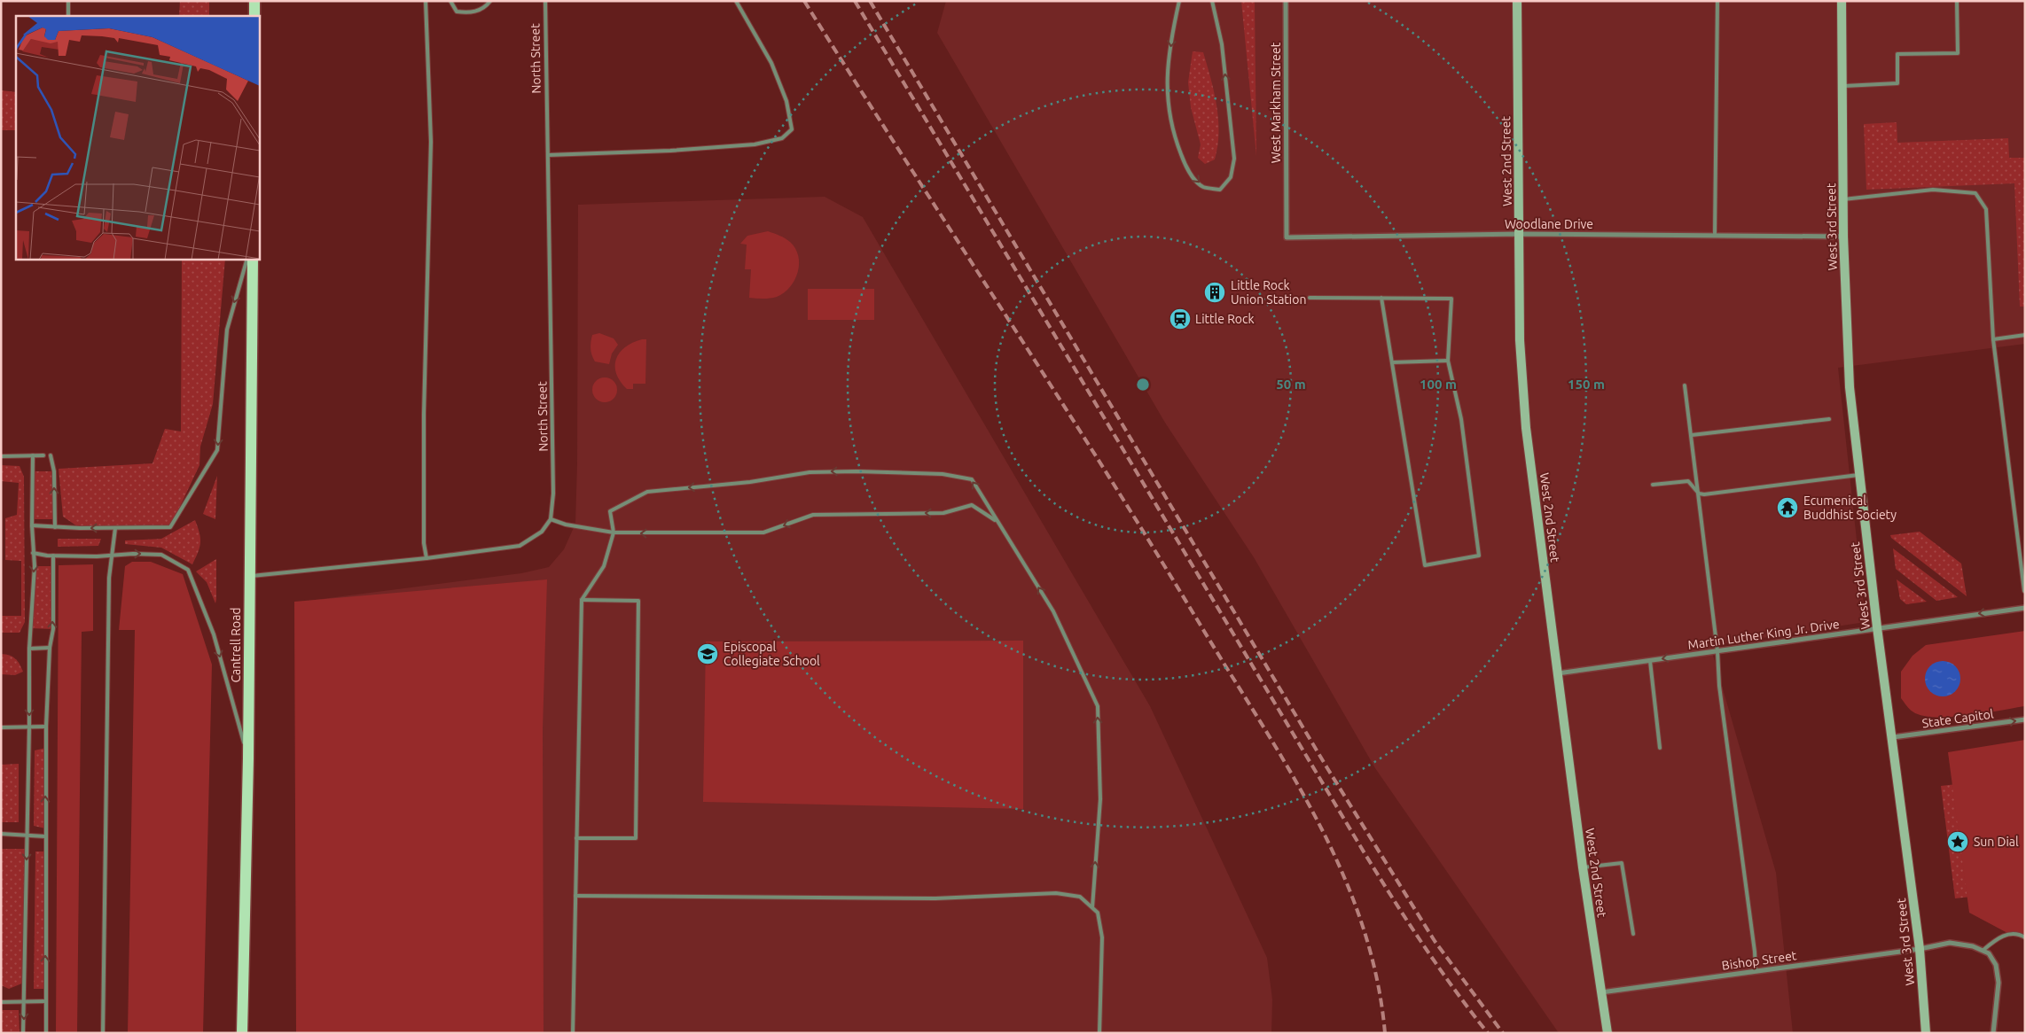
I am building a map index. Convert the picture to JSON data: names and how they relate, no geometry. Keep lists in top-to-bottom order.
{
  "streets": {
    "main road": ["West 2nd Street", "West 3rd Street", "Cantrell Road"],
    "street": [
      "West Markham Street",
      "Woodlane Drive",
      "Martin Luther King Jr. Drive",
      "State Capitol",
      "Bishop Street"
    ],
    "lane": ["North Street"]
  },
  "crossings": [
    ["West Markham Street", "Woodlane Drive"],
    ["West 2nd Street", "Woodlane Drive"],
    ["West 2nd Street", "Martin Luther King Jr. Drive"],
    ["West 2nd Street", "Bishop Street"],
    ["Woodlane Drive", "West 3rd Street"],
    ["West 3rd Street", "Martin Luther King Jr. Drive"],
    ["West 3rd Street", "State Capitol"],
    ["West 3rd Street", "Bishop Street"]
  ],
  "one_way": ["Martin Luther King Jr. Drive", "State Capitol"],
  "places": {
    "building": ["Little Rock Union Station"],
    "station": ["Little Rock"],
    "temple": ["Ecumenical Buddhist Society"],
    "school or university": ["Episcopal Collegiate School"],
    "place": ["Sun Dial"]
  },
  "rings": ["50 m", "100 m", "150 m"]
}
